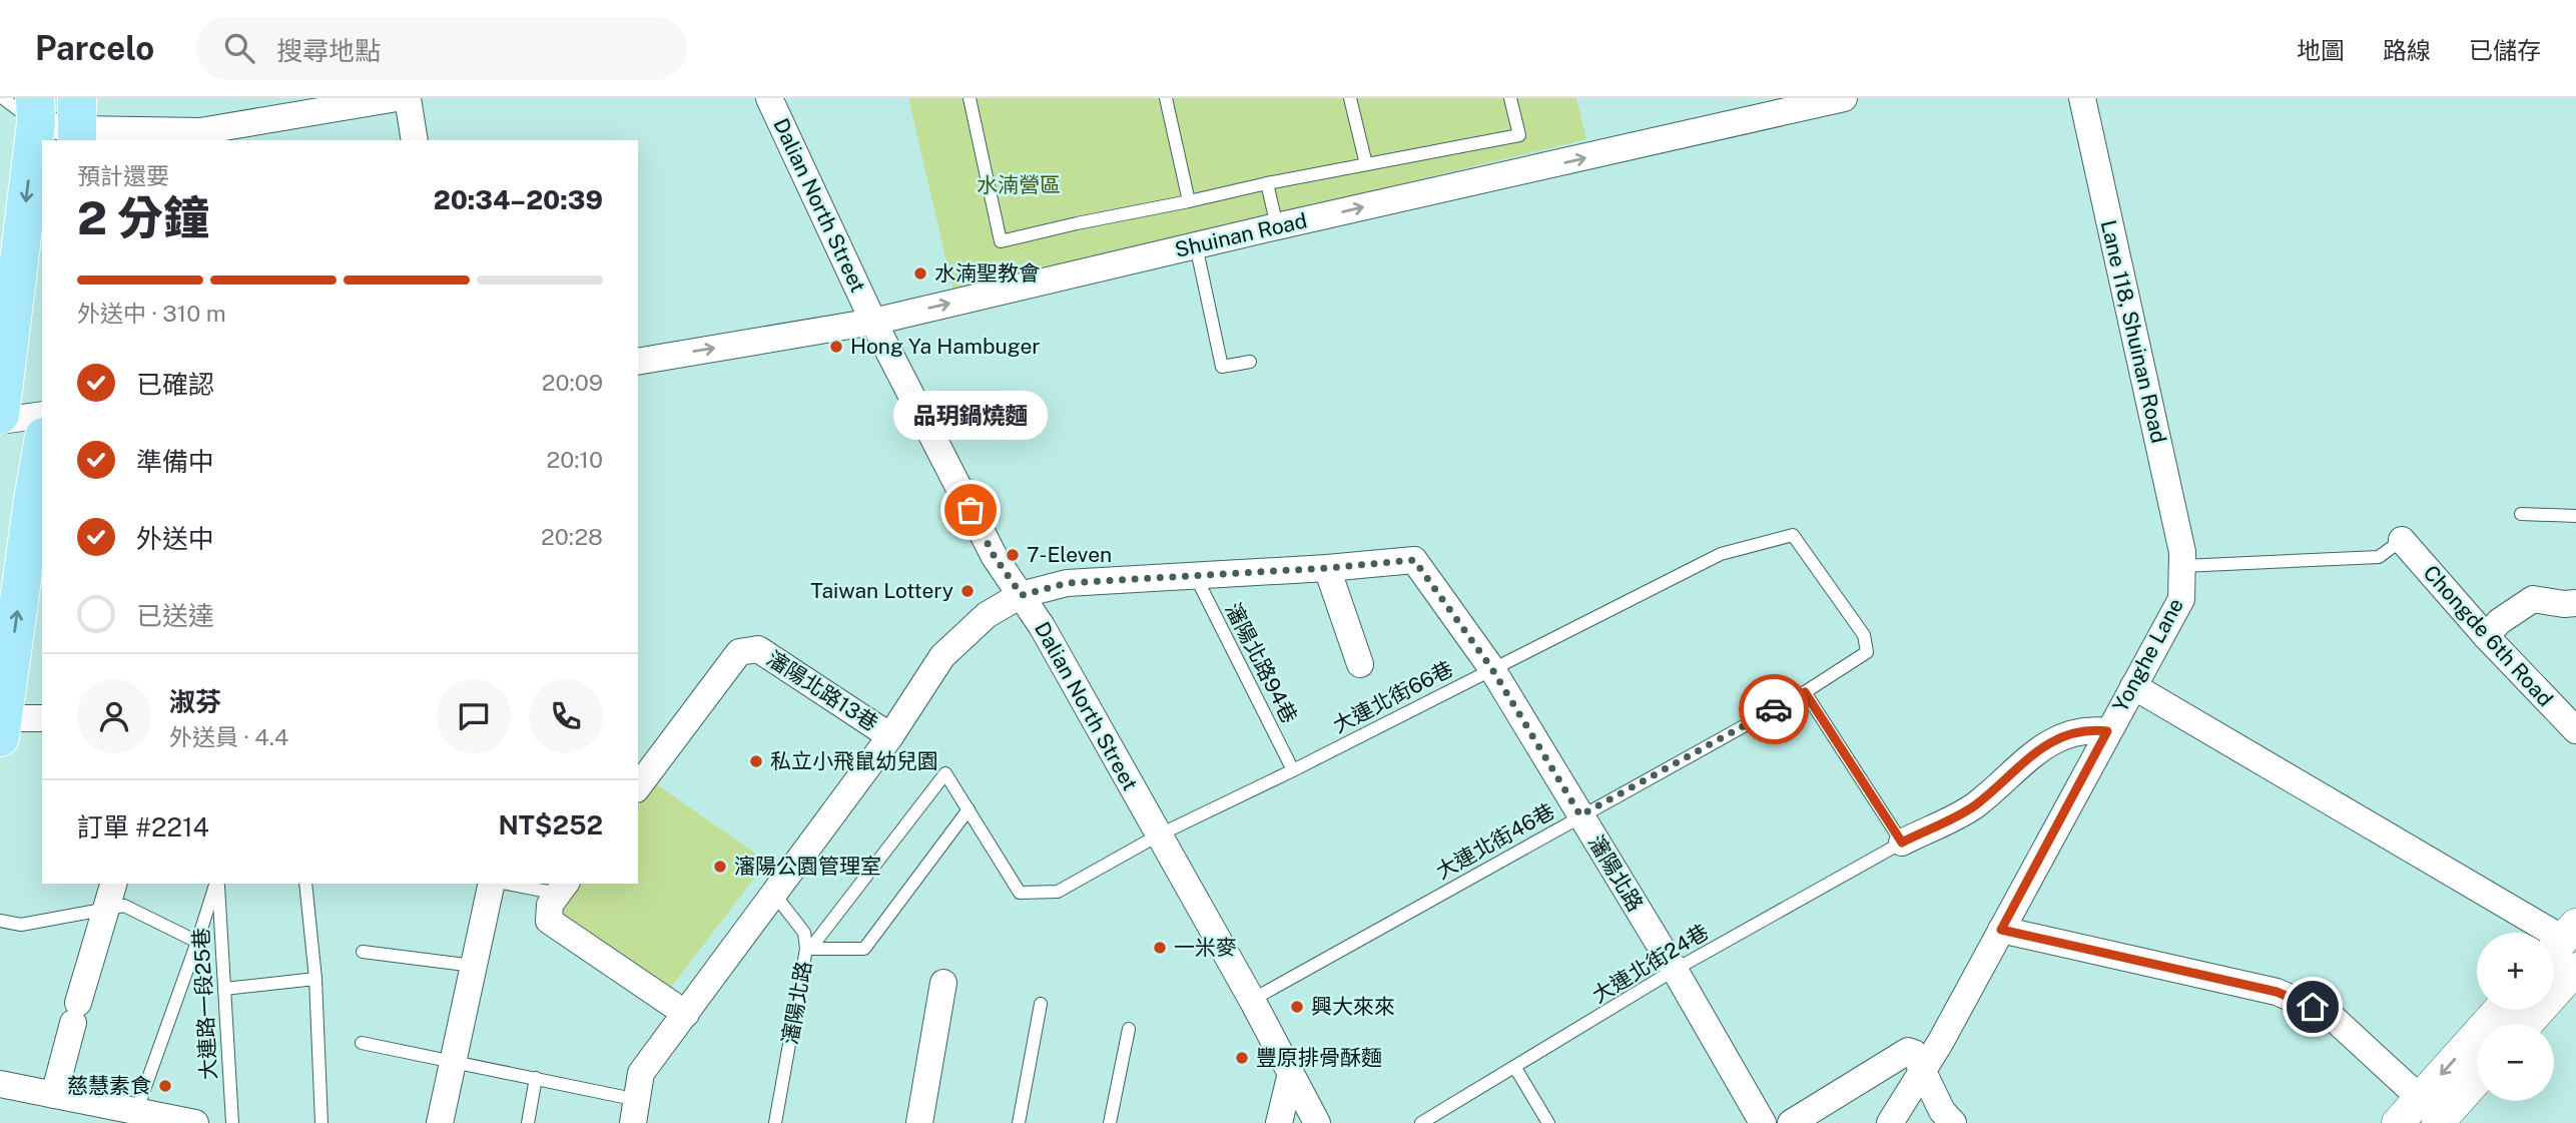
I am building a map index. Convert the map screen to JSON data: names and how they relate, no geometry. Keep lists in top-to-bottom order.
{
  "streets": {
    "street": [
      "Dalian North Street",
      "Shuinan Road",
      "Lane 118, Shuinan Road",
      "Chongde 6th Road",
      "Yonghe Lane",
      "瀋陽北路13巷",
      "瀋陽北路"
    ],
    "lane": [
      "瀋陽北路94巷",
      "大連北街66巷",
      "大連北街46巷",
      "大連北街24巷",
      "大連路一段25巷"
    ]
  },
  "crossings": [
    ["Dalian North Street", "Shuinan Road"],
    ["Dalian North Street", "大連北街66巷"],
    ["Dalian North Street", "大連北街46巷"],
    ["Lane 118, Shuinan Road", "Yonghe Lane"],
    ["瀋陽北路94巷", "大連北街66巷"],
    ["大連北街66巷", "大連北街46巷"],
    ["大連北街66巷", "瀋陽北路"],
    ["大連北街46巷", "瀋陽北路"],
    ["瀋陽北路", "大連北街24巷"]
  ],
  "one_way": ["Shuinan Road"],
  "parks": ["水湳營區"],
  "places": [
    "水湳聖教會",
    "Hong Ya Hambuger",
    "品玥鍋燒麵",
    "7-Eleven",
    "Taiwan Lottery",
    "私立小飛鼠幼兒園",
    "瀋陽公園管理室",
    "一米麥",
    "興大來來",
    "豐原排骨酥麵",
    "慈慧素食"
  ],
  "page": {
    "header": "Parcelo",
    "search": "搜尋地點",
    "nav": ["地圖", "路線", "已儲存"],
    "heading": ["2 分鐘", "預計還要", "20:34–20:39"],
    "panel": [
      "淑芬",
      "外送員 · 4.4",
      "訂單 #2214",
      "NT$252"
    ],
    "bar": "外送中 · 310 m",
    "list": [
      ["已確認", "20:09"],
      ["準備中", "20:10"],
      ["外送中", "20:28"],
      "已送達"
    ],
    "bubble": "品玥鍋燒麵",
    "map_buttons": ["+", "−"]
  }
}
